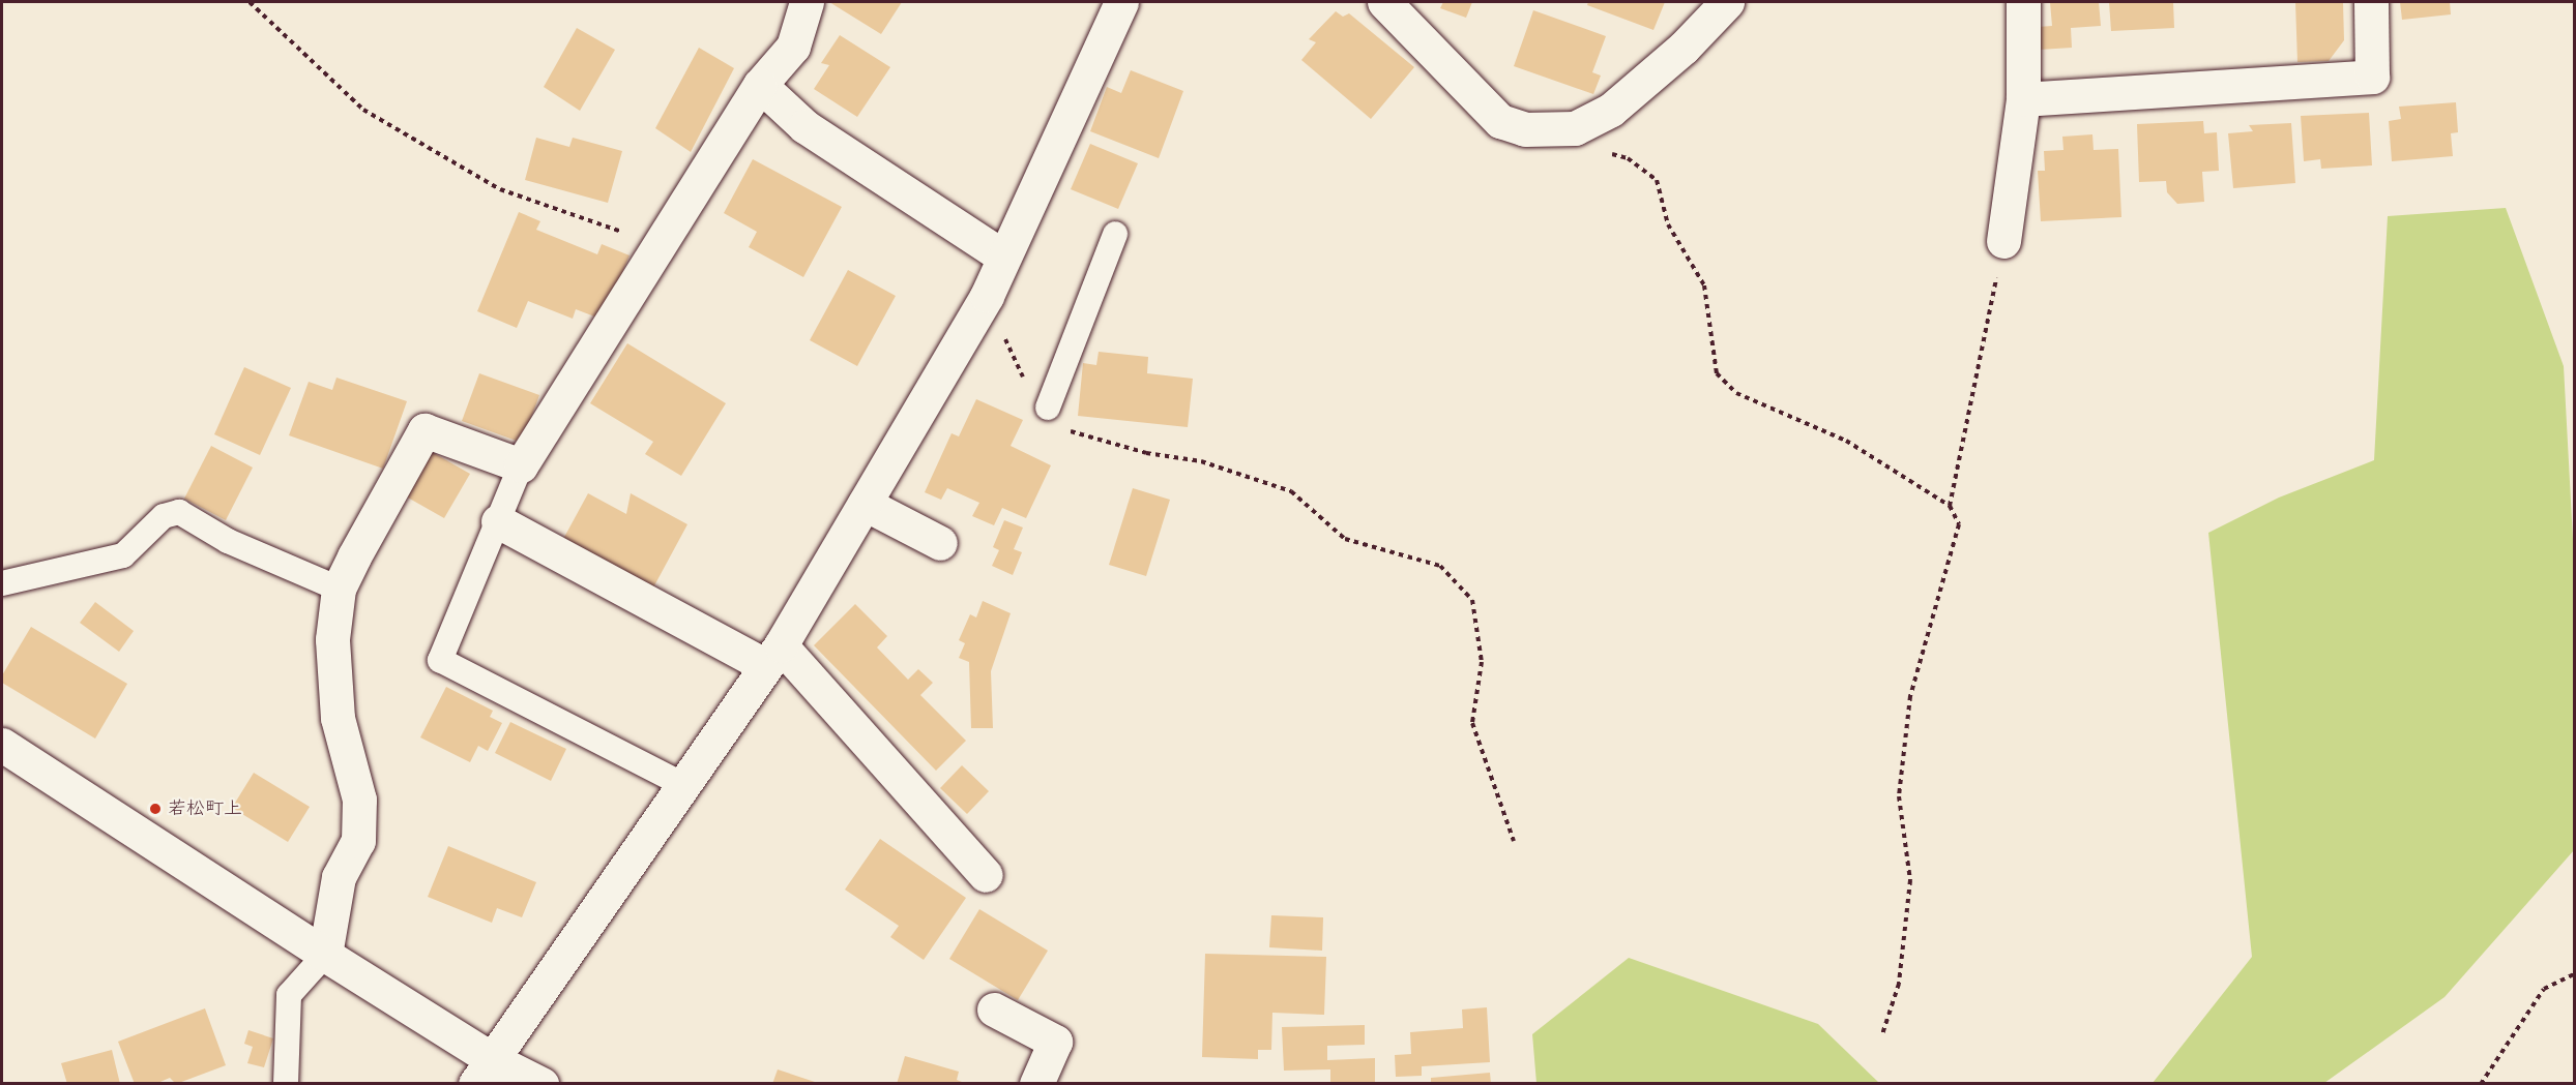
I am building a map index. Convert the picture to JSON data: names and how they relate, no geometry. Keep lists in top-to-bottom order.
{
  "places": ["若松町上"]
}
